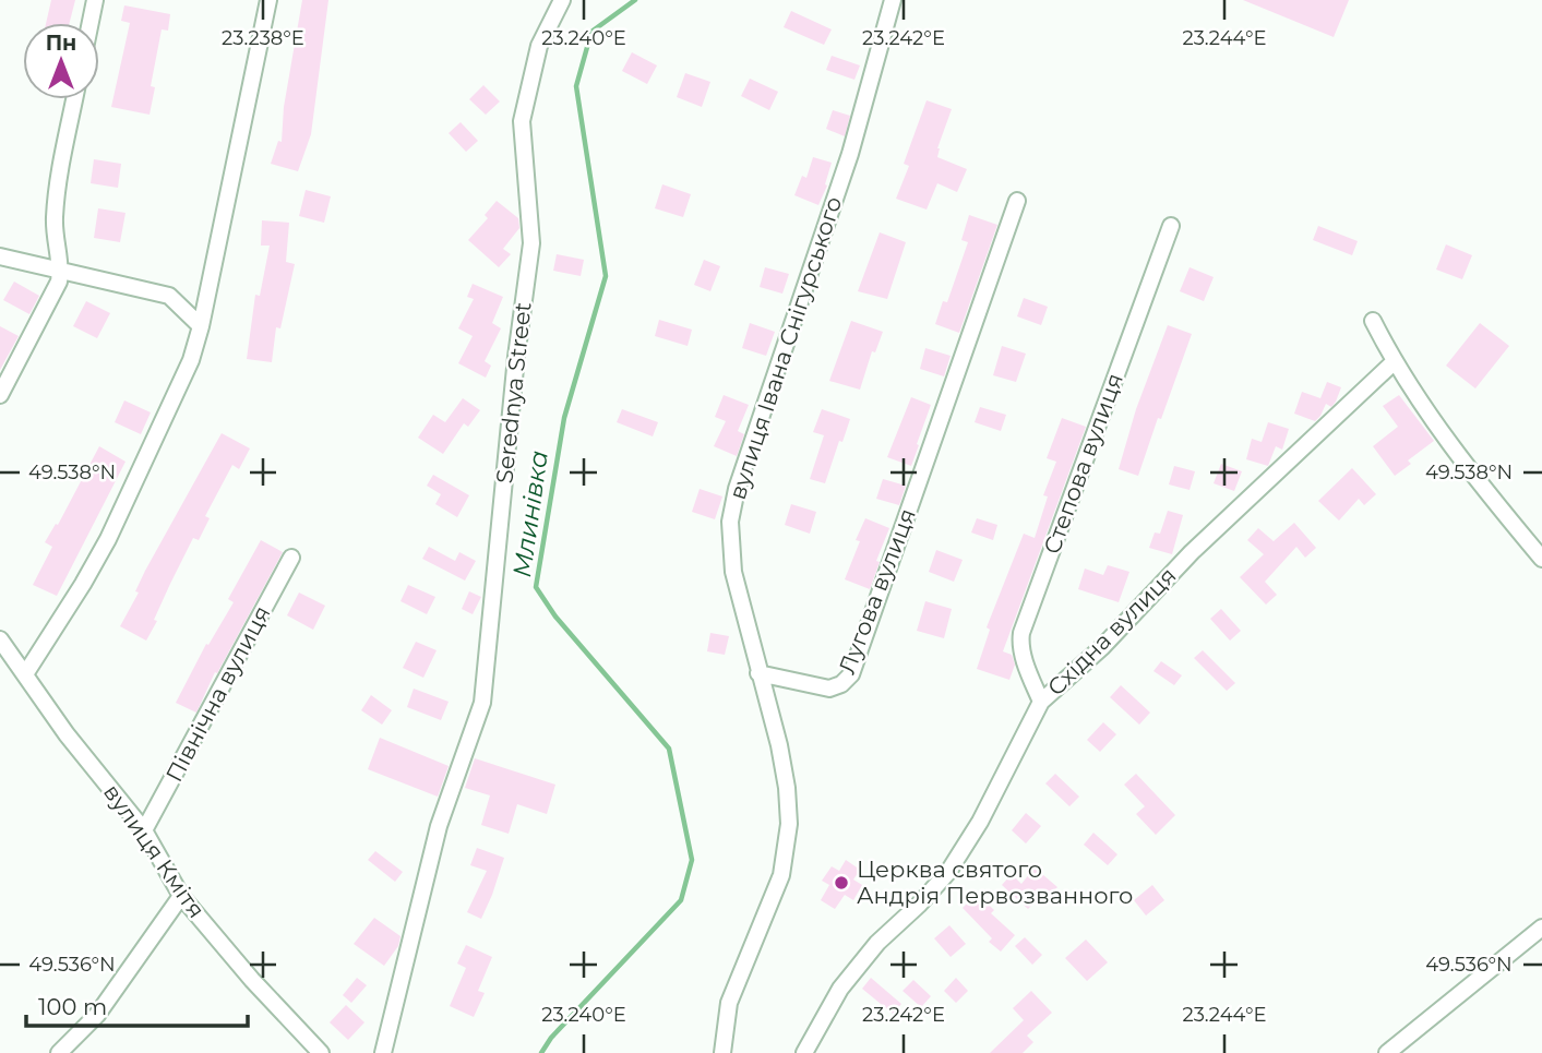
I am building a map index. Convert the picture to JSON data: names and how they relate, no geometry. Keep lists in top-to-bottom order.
{
  "streets": {
    "street": [
      "вулиця Івана Снігурського",
      "Serednya Street",
      "Степова вулиця",
      "Лугова вулиця",
      "Східна вулиця",
      "Північна вулиця",
      "вулиця Кмітя"
    ]
  },
  "crossings": [
    ["вулиця Івана Снігурського", "Лугова вулиця"],
    ["Степова вулиця", "Східна вулиця"],
    ["Північна вулиця", "вулиця Кмітя"]
  ],
  "water": ["Млинівка"],
  "places": ["Церква святого Андрія Первозванного"],
  "scale_bar": "100 m",
  "north": "top",
  "coordinates": [
    "23.238°E",
    "23.240°E",
    "23.242°E",
    "23.244°E",
    "49.538°N",
    "49.536°N"
  ]
}
